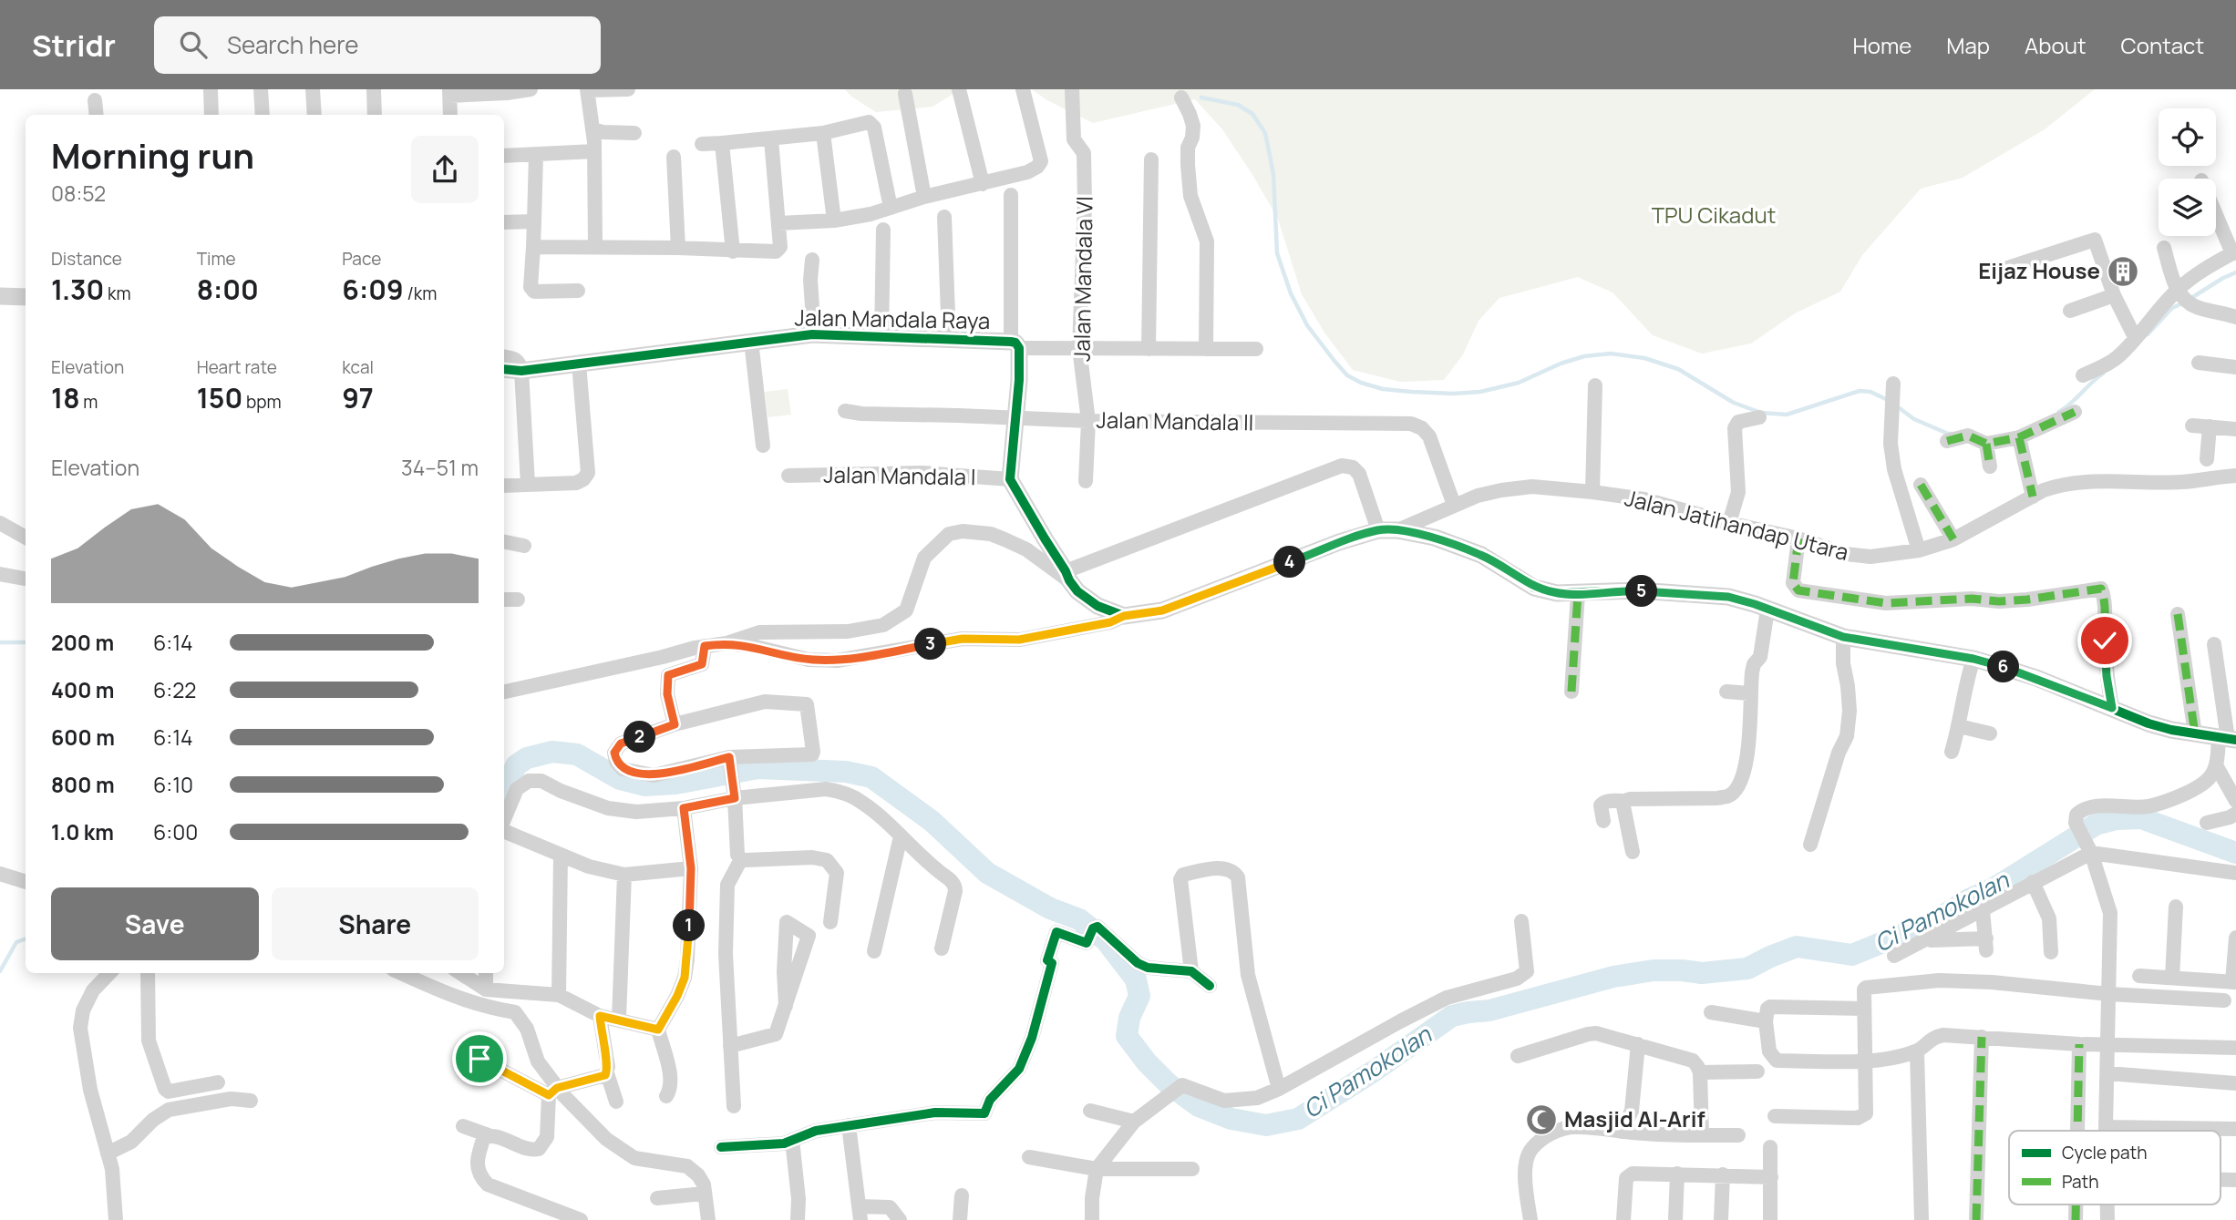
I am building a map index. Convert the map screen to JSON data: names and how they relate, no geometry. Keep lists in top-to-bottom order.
{
  "streets": {
    "street": [
      "Jalan Mandala VI",
      "Jalan Mandala Raya",
      "Jalan Mandala II",
      "Jalan Mandala I",
      "Jalan Jatihandap Utara"
    ]
  },
  "crossings": [
    ["Jalan Mandala VI", "Jalan Mandala II"],
    ["Jalan Mandala Raya", "Jalan Mandala II"],
    ["Jalan Mandala Raya", "Jalan Mandala I"],
    ["Jalan Mandala II", "Jalan Jatihandap Utara"]
  ],
  "water": ["Ci Pamokolan"],
  "parks": ["TPU Cikadut"],
  "places": {
    "building": ["Eijaz House"],
    "mosque": ["Masjid Al-Arif"]
  },
  "legend": ["Cycle path", "Path"],
  "page": {
    "header": "Stridr",
    "search": "Search here",
    "nav": [
      "Home",
      "Map",
      "About",
      "Contact"
    ],
    "heading": ["Morning run", "08:52"],
    "stats": [
      ["Distance", "1.30 km"],
      ["Time", "8:00"],
      ["Pace", "6:09 /km"],
      ["Elevation", "18 m"],
      ["Heart rate", "150 bpm"],
      ["kcal", "97"]
    ],
    "chart": ["Elevation", "34–51 m"],
    "pins": [
      "4",
      "5",
      "3",
      "6",
      "2",
      "1"
    ],
    "list": [
      {
        "name": "200 m",
        "note": "6:14"
      },
      {
        "name": "400 m",
        "note": "6:22"
      },
      {
        "name": "600 m",
        "note": "6:14"
      },
      {
        "name": "800 m",
        "note": "6:10"
      },
      {
        "name": "1.0 km",
        "note": "6:00"
      }
    ],
    "buttons": ["Save", "Share"]
  }
}
